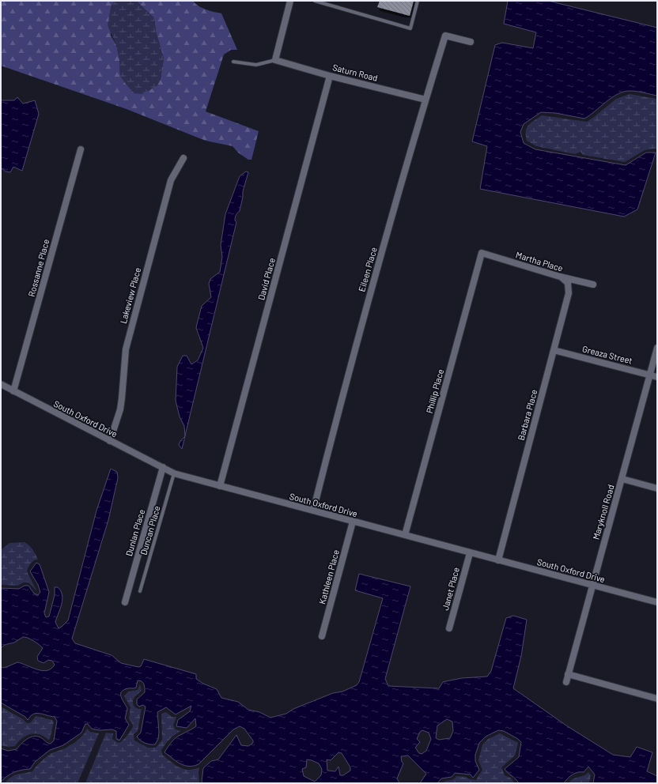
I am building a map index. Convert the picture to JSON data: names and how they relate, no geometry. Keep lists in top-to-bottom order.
{
  "streets": {
    "street": [
      "Saturn Road",
      "Martha Place",
      "Rossanne Place",
      "Eileen Place",
      "David Place",
      "Lakeview Place",
      "Greaza Street",
      "Phillip Place",
      "Barbara Place",
      "South Oxford Drive",
      "Maryknoll Road",
      "Dunlan Place",
      "Kathleen Place",
      "Janet Place"
    ],
    "lane": ["Duncan Place"]
  },
  "crossings": [
    ["Saturn Road", "Eileen Place"],
    ["Saturn Road", "David Place"],
    ["Martha Place", "Phillip Place"],
    ["Martha Place", "Barbara Place"],
    ["Rossanne Place", "South Oxford Drive"],
    ["Eileen Place", "South Oxford Drive"],
    ["David Place", "South Oxford Drive"],
    ["Lakeview Place", "South Oxford Drive"],
    ["Greaza Street", "Barbara Place"],
    ["Greaza Street", "Maryknoll Road"],
    ["Phillip Place", "South Oxford Drive"],
    ["Barbara Place", "South Oxford Drive"],
    ["South Oxford Drive", "Maryknoll Road"],
    ["South Oxford Drive", "Duncan Place"],
    ["South Oxford Drive", "Dunlan Place"],
    ["South Oxford Drive", "Kathleen Place"],
    ["South Oxford Drive", "Janet Place"]
  ]
}
